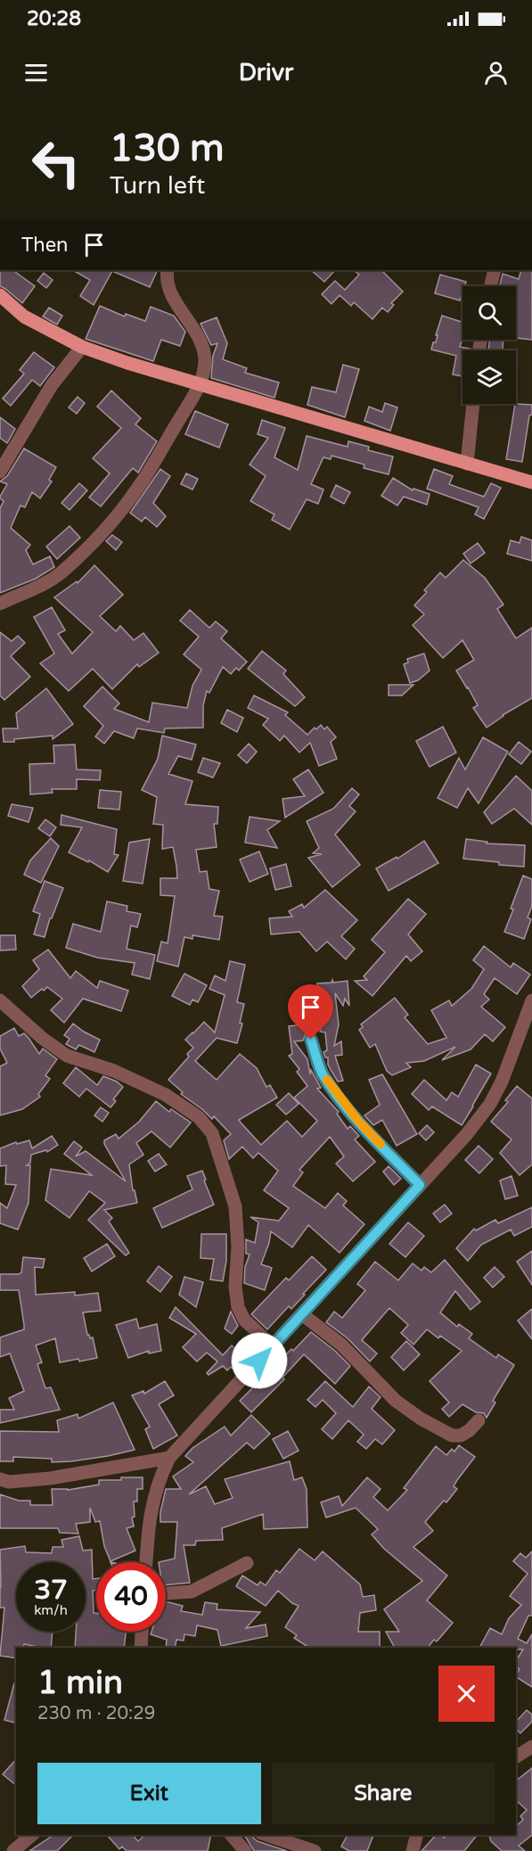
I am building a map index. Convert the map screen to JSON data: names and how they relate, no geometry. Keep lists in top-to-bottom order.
{
  "page": {
    "status": "20:28",
    "header": "Drivr",
    "turn": ["130 m", "Turn left"],
    "then": "Then",
    "speed": "37 km/h",
    "limit": "40",
    "heading": ["1 min", "230 m · 20:29"],
    "buttons": ["Exit", "Share"]
  }
}
